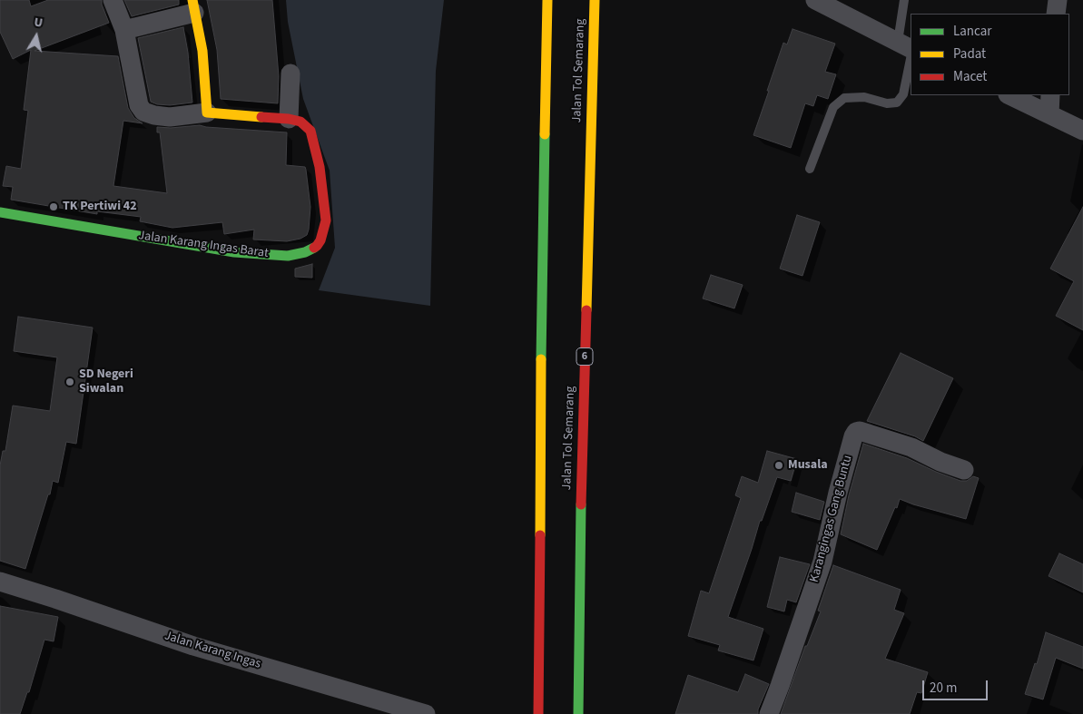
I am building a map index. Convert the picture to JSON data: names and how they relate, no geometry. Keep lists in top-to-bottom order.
{
  "streets": {
    "main road": ["Jalan Tol Semarang", "Jalan Karang Ingas Barat", "6"],
    "street": ["Karangingas Gang Buntu", "Jalan Karang Ingas"]
  },
  "places": ["TK Pertiwi 42", "SD Negeri Siwalan", "Musala"],
  "legend": ["Lancar", "Padat", "Macet"],
  "scale_bar": "20 m",
  "north": "top"
}
